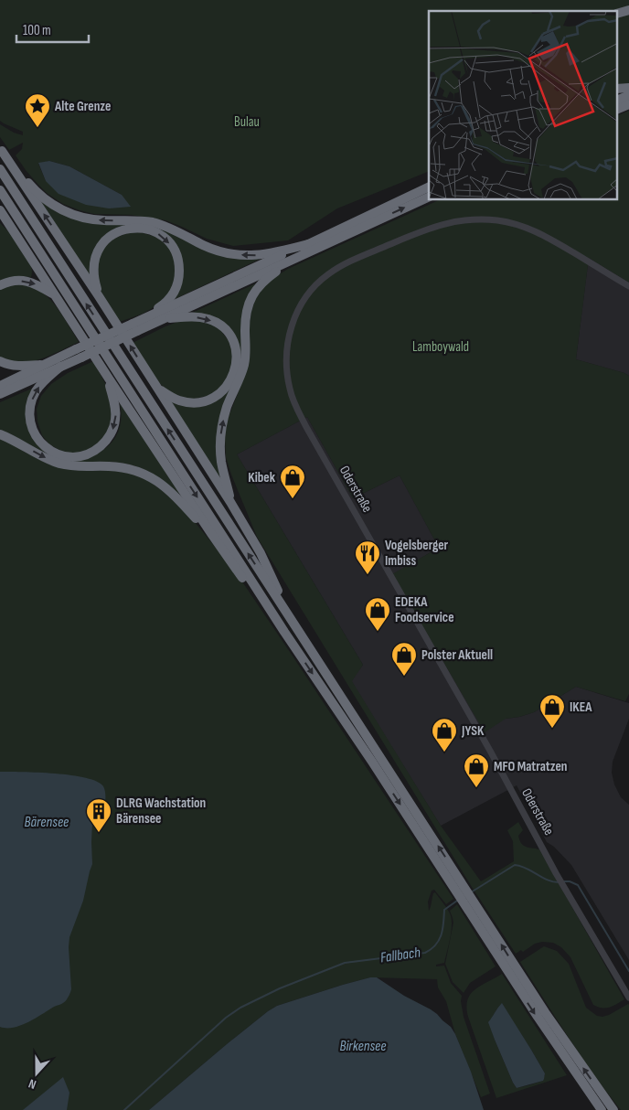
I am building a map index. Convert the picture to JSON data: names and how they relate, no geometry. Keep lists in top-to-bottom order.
{
  "streets": {
    "street": ["Oderstraße"]
  },
  "water": ["Bärensee", "Fallbach", "Birkensee"],
  "parks": ["Bulau", "Lamboywald"],
  "places": {
    "place": ["Alte Grenze"],
    "shop": [
      "Kibek",
      "EDEKA Foodservice",
      "Polster Aktuell",
      "IKEA",
      "JYSK",
      "MFO Matratzen"
    ],
    "restaurant": ["Vogelsberger Imbiss"],
    "building": ["DLRG Wachstation Bärensee"]
  },
  "scale_bar": "100 m",
  "north": "bottom"
}
